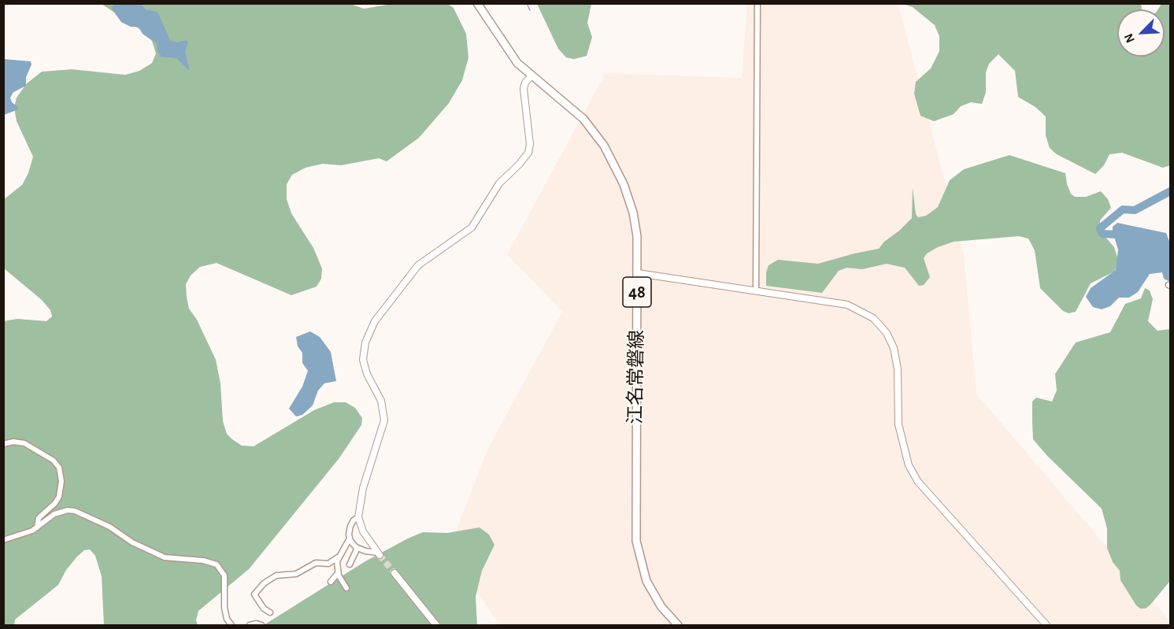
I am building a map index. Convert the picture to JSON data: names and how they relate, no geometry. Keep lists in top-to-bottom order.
{
  "streets": {
    "main road": ["48", "江名常磐線"]
  },
  "north": "bottom left"
}
